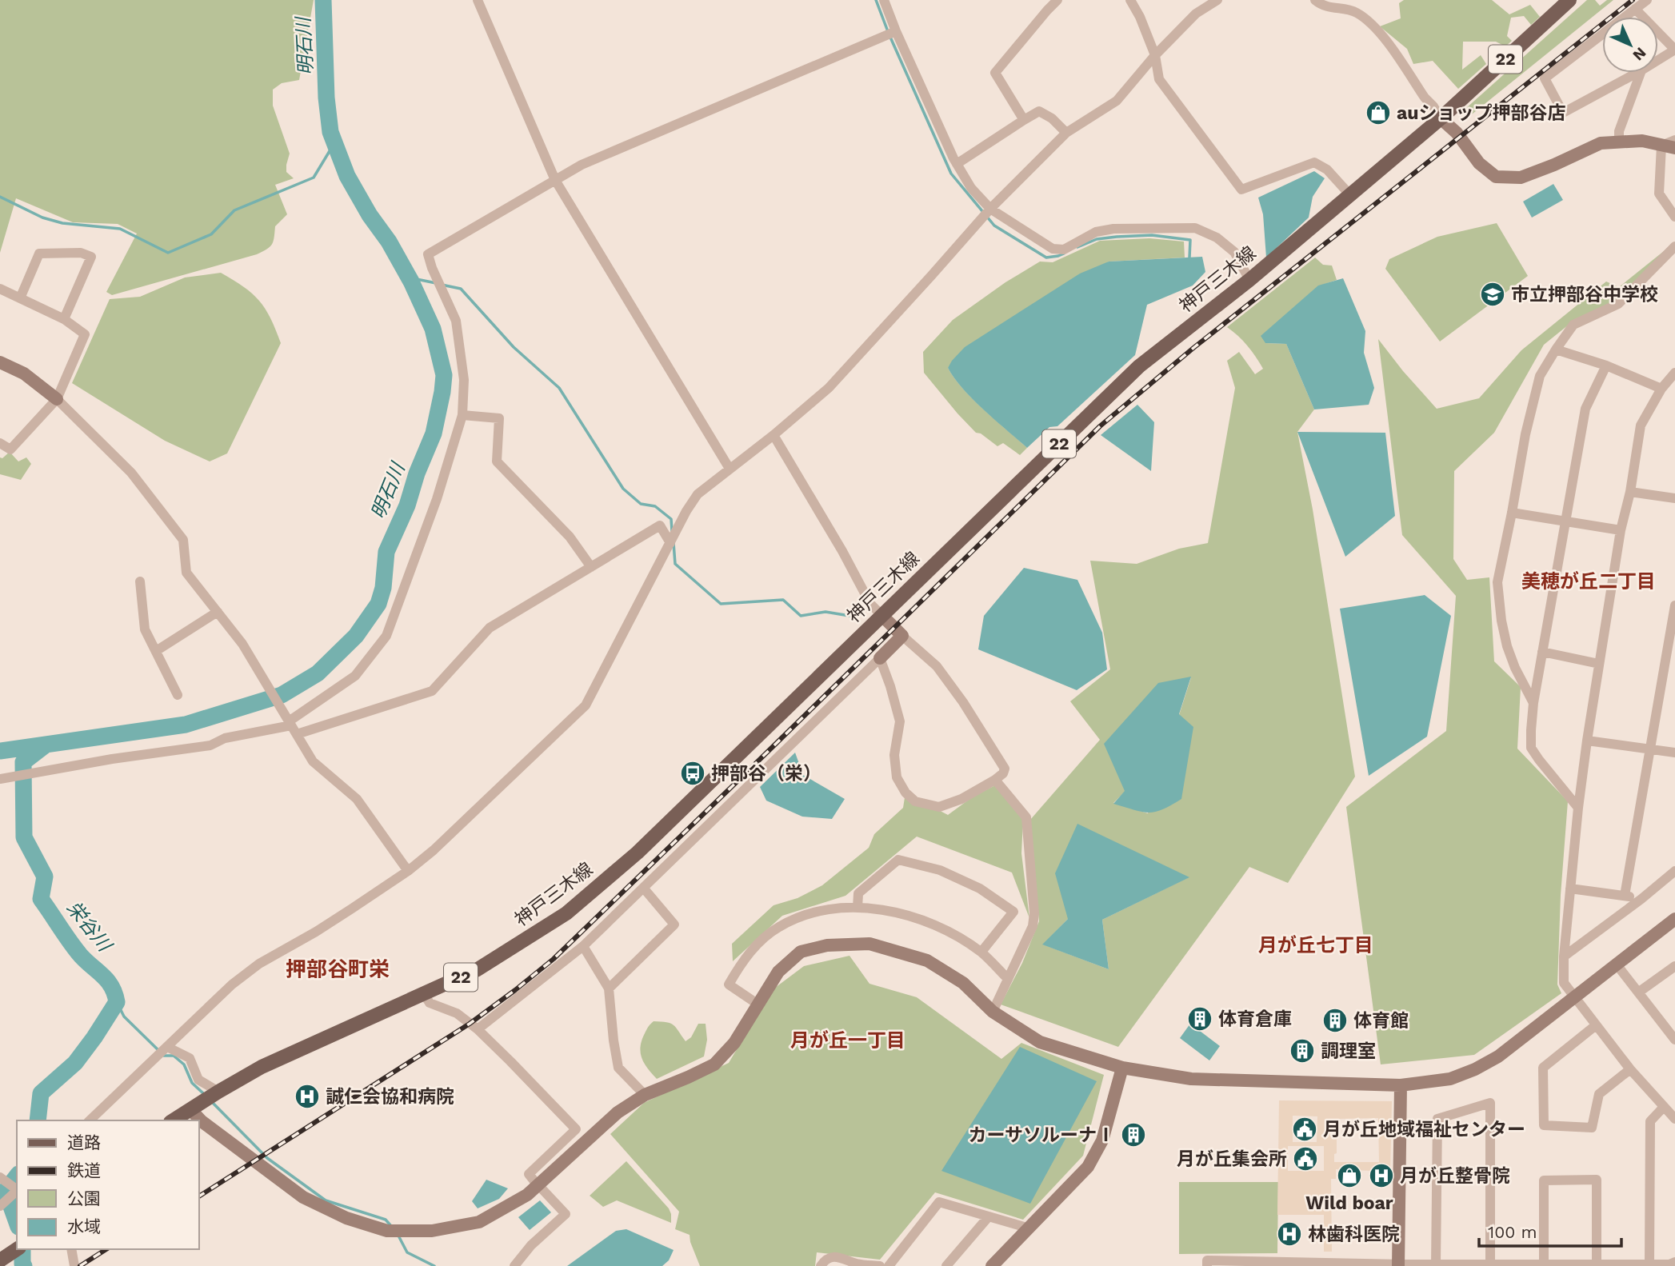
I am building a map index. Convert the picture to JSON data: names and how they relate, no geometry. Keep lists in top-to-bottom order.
{
  "streets": {
    "main road": ["22", "神戸三木線"]
  },
  "districts": [
    "美穂が丘二丁目",
    "月が丘七丁目",
    "押部谷町栄",
    "月が丘一丁目"
  ],
  "water": ["明石川", "栄谷川"],
  "places": {
    "shop": ["auショップ押部谷店", "Wild boar"],
    "school or university": ["市立押部谷中学校"],
    "bus stop": ["押部谷（栄）"],
    "building": [
      "体育倉庫",
      "体育館",
      "調理室",
      "カーサソルーナⅠ"
    ],
    "hospital": ["誠仁会協和病院", "月が丘整骨院", "林歯科医院"],
    "public building": ["月が丘地域福祉センター", "月が丘集会所"]
  },
  "legend": [
    "道路",
    "鉄道",
    "公園",
    "水域"
  ],
  "scale_bar": "100 m",
  "north": "bottom right"
}
